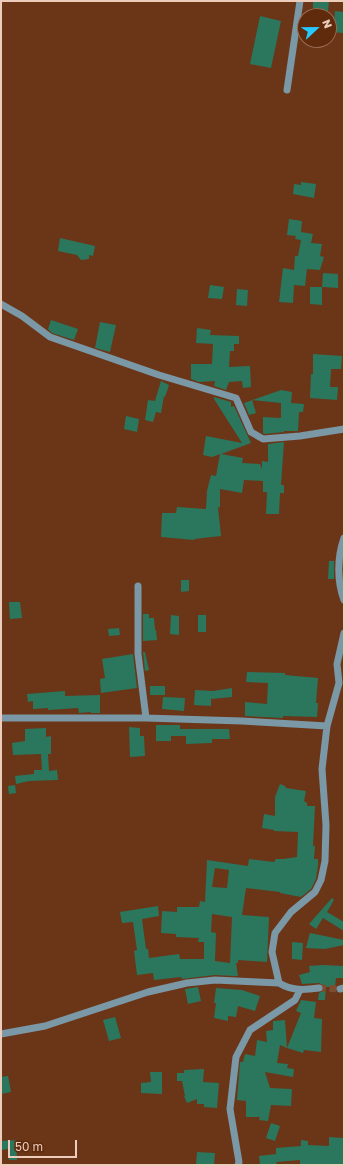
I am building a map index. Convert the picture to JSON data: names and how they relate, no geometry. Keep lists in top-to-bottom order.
{
  "scale_bar": "50 m",
  "north": "right"
}
